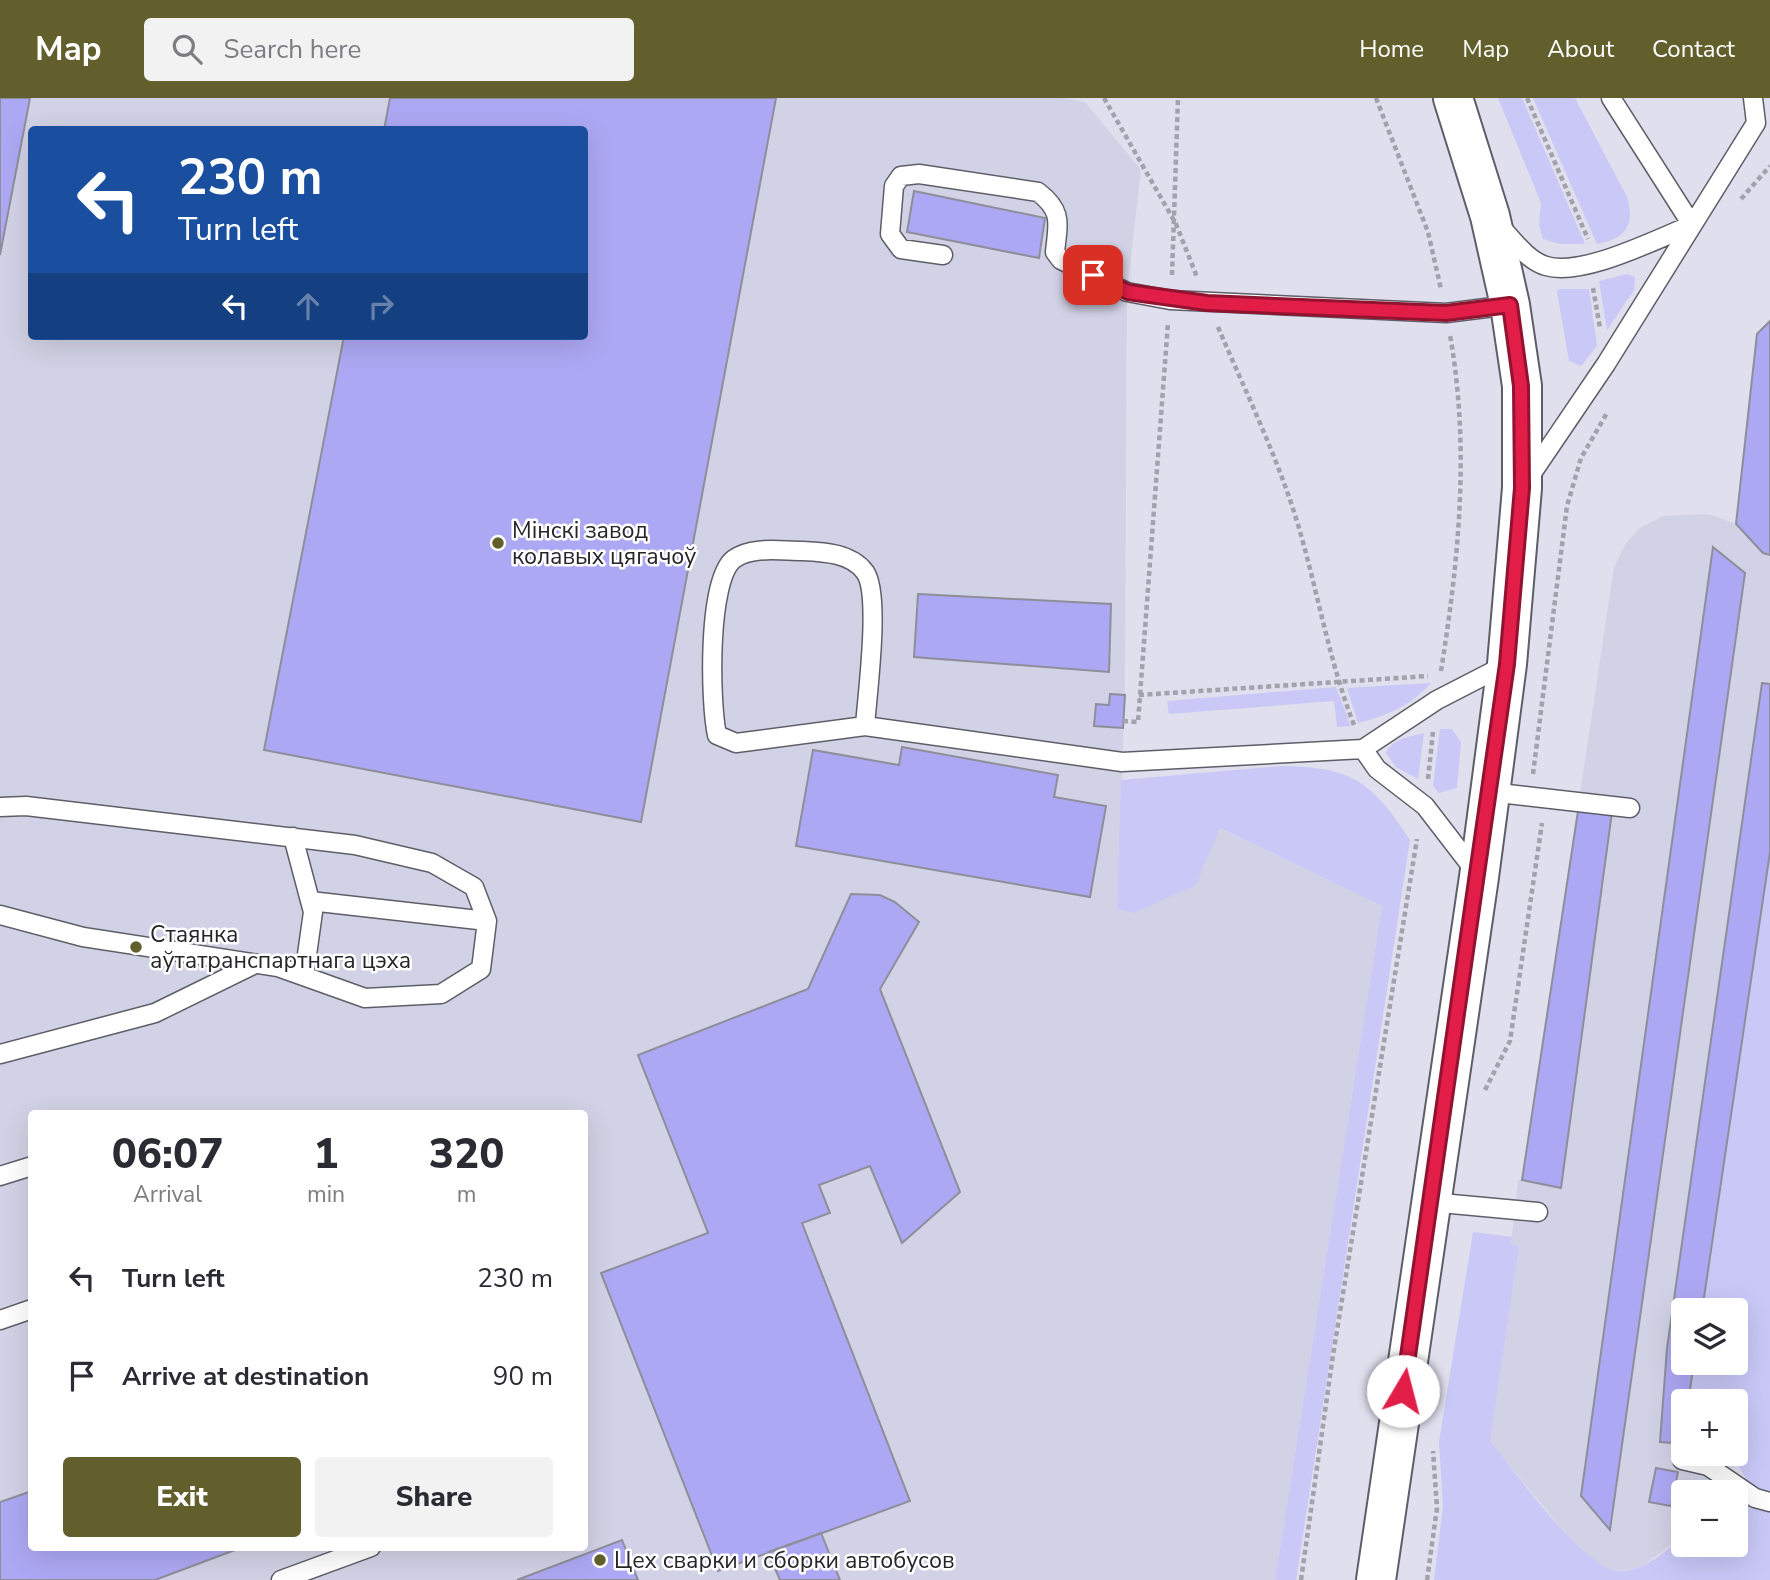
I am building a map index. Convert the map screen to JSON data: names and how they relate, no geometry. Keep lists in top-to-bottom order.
{
  "places": ["Мінскі завод колавых цягачоў", "Стаянка аўтатранспартнага цэха", "Цех сварки и сборки автобусов"],
  "page": {
    "header": "Map",
    "search": "Search here",
    "nav": [
      "Home",
      "Map",
      "About",
      "Contact"
    ],
    "turn": ["230 m", "Turn left"],
    "eta": [
      "06:07",
      "Arrival",
      "1",
      "min",
      "320",
      "m"
    ],
    "list": [
      {
        "name": "Turn left",
        "value": "230 m"
      },
      {
        "name": "Arrive at destination",
        "value": "90 m"
      }
    ],
    "map_buttons": ["+", "−"],
    "buttons": ["Exit", "Share"]
  }
}
